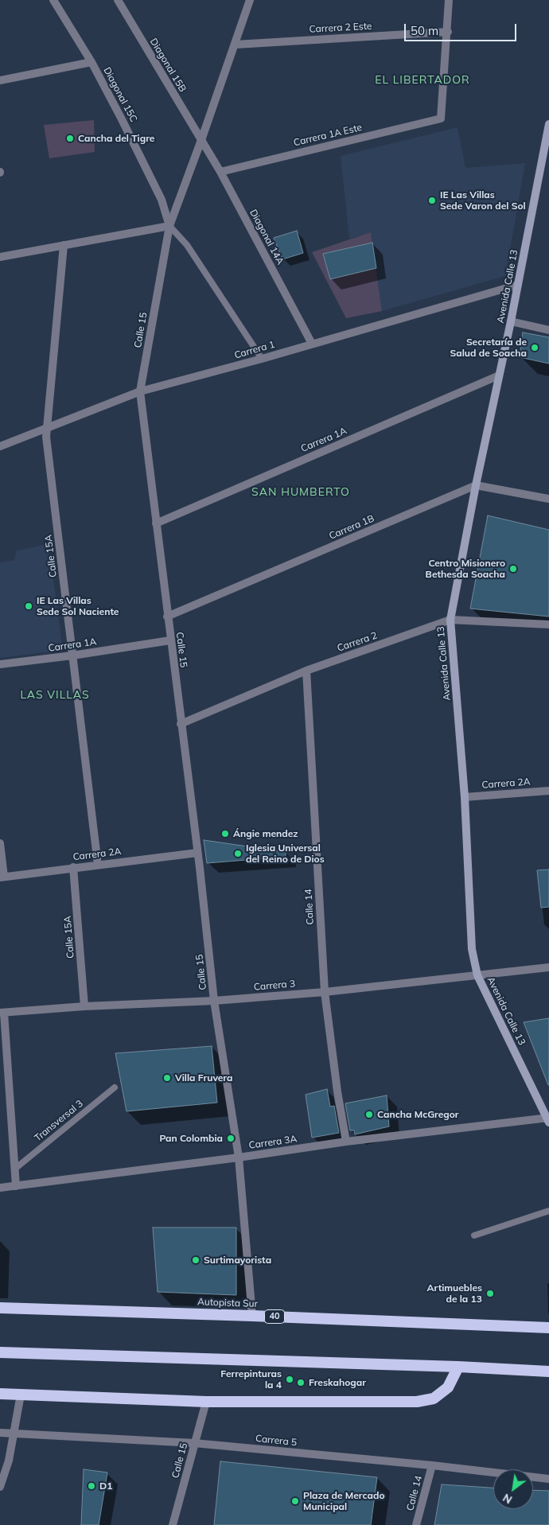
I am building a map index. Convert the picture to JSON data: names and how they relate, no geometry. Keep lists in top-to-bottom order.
{
  "streets": {
    "highway": ["Autopista Sur", "40"],
    "main road": ["Avenida Calle 13"],
    "street": [
      "Carrera 2 Este",
      "Diagonal 15B",
      "Diagonal 15C",
      "Carrera 1A Este",
      "Diagonal 14A",
      "Calle 15",
      "Carrera 1",
      "Carrera 1A",
      "Carrera 1B",
      "Calle 15A",
      "Carrera 2",
      "Carrera 2A",
      "Calle 14",
      "Carrera 3",
      "Carrera 3A",
      "Carrera 5"
    ],
    "lane": ["Transversal 3"]
  },
  "crossings": [
    ["Carrera 2 Este", "Carrera 1A Este"],
    ["Carrera 2 Este", "Calle 15"],
    ["Diagonal 15B", "Diagonal 14A"],
    ["Diagonal 15B", "Calle 15"],
    ["Diagonal 15C", "Calle 15"],
    ["Carrera 1A Este", "Diagonal 14A"],
    ["Diagonal 14A", "Calle 15"],
    ["Diagonal 14A", "Carrera 1"],
    ["Avenida Calle 13", "Carrera 1"],
    ["Avenida Calle 13", "Carrera 1A"],
    ["Avenida Calle 13", "Carrera 1B"],
    ["Avenida Calle 13", "Carrera 2"],
    ["Avenida Calle 13", "Carrera 2A"],
    ["Avenida Calle 13", "Carrera 3"],
    ["Avenida Calle 13", "Carrera 3A"],
    ["Calle 15", "Carrera 1"],
    ["Calle 15", "Carrera 1A"],
    ["Calle 15", "Carrera 1B"],
    ["Calle 15", "Carrera 2"],
    ["Calle 15", "Carrera 2A"],
    ["Calle 15", "Carrera 3"],
    ["Calle 15", "Carrera 3A"],
    ["Calle 15", "Autopista Sur"],
    ["Calle 15", "Carrera 5"],
    ["Carrera 1", "Calle 15A"],
    ["Carrera 1A", "Calle 15A"],
    ["Calle 15A", "Carrera 2A"],
    ["Calle 15A", "Carrera 3"],
    ["Carrera 2", "Calle 14"],
    ["Calle 14", "Carrera 3"],
    ["Calle 14", "Carrera 3A"],
    ["Calle 14", "Carrera 5"]
  ],
  "districts": ["EL LIBERTADOR", "SAN HUMBERTO", "LAS VILLAS"],
  "places": [
    "Cancha del Tigre",
    "IE Las Villas Sede Varon del Sol",
    "Secretaría de Salud de Soacha",
    "Centro Misionero Bethesda Soacha",
    "IE Las Villas Sede Sol Naciente",
    "Ángie mendez",
    "Iglesia Universal del Reino de Dios",
    "Villa Fruvera",
    "Cancha McGregor",
    "Pan Colombia",
    "Surtimayorista",
    "Artimuebles de la 13",
    "Ferrepinturas la 4",
    "Freskahogar",
    "D1",
    "Plaza de Mercado Municipal"
  ],
  "scale_bar": "50 m",
  "north": "bottom left"
}
